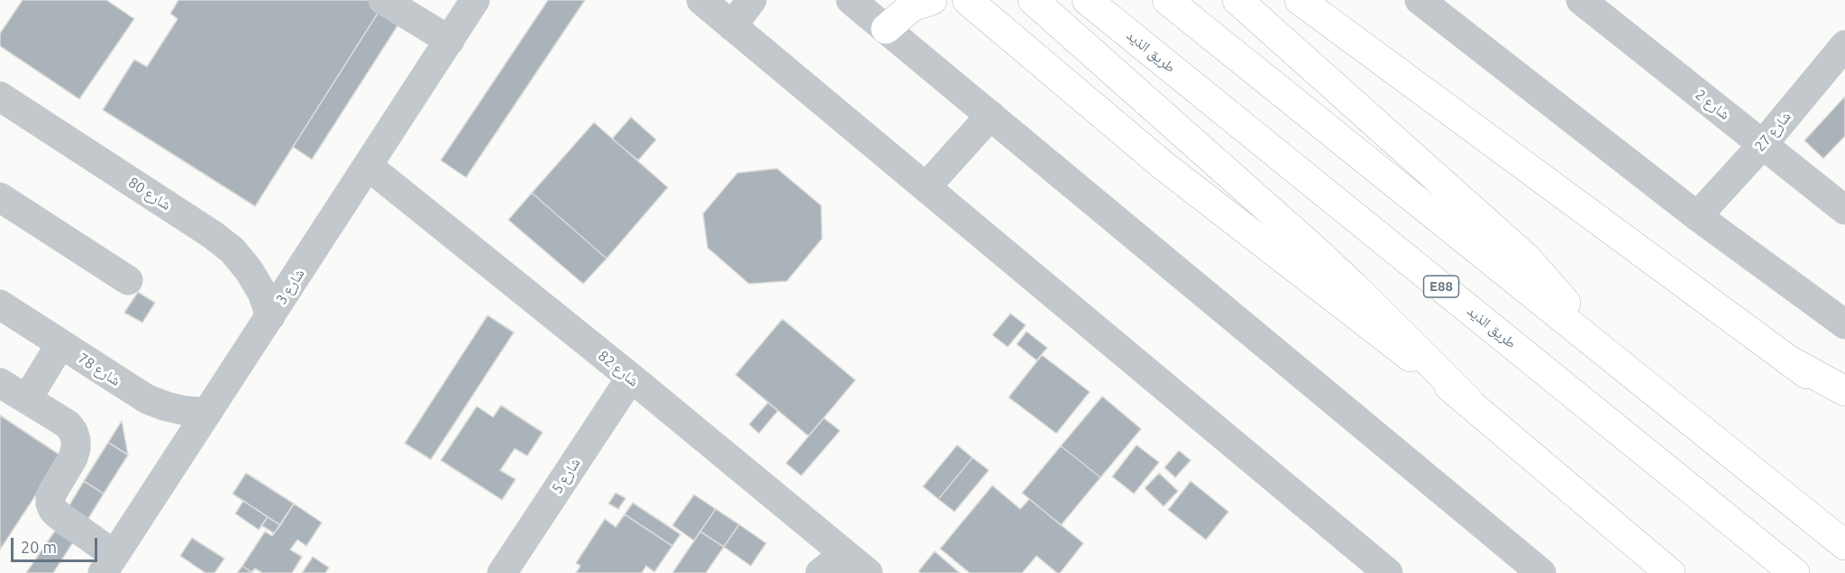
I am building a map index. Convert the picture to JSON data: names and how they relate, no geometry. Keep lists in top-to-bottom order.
{
  "streets": {
    "main road": ["طريق الذيد", "E88"],
    "street": [
      "شارع 2",
      "شارع 27",
      "شارع 80",
      "شارع 3",
      "شارع 82",
      "شارع 78",
      "شارع 5"
    ]
  },
  "crossings": [
    ["شارع 2", "شارع 27"],
    ["شارع 80", "شارع 3"],
    ["شارع 3", "شارع 82"],
    ["شارع 3", "شارع 78"],
    ["شارع 82", "شارع 5"]
  ],
  "scale_bar": "20 m"
}
